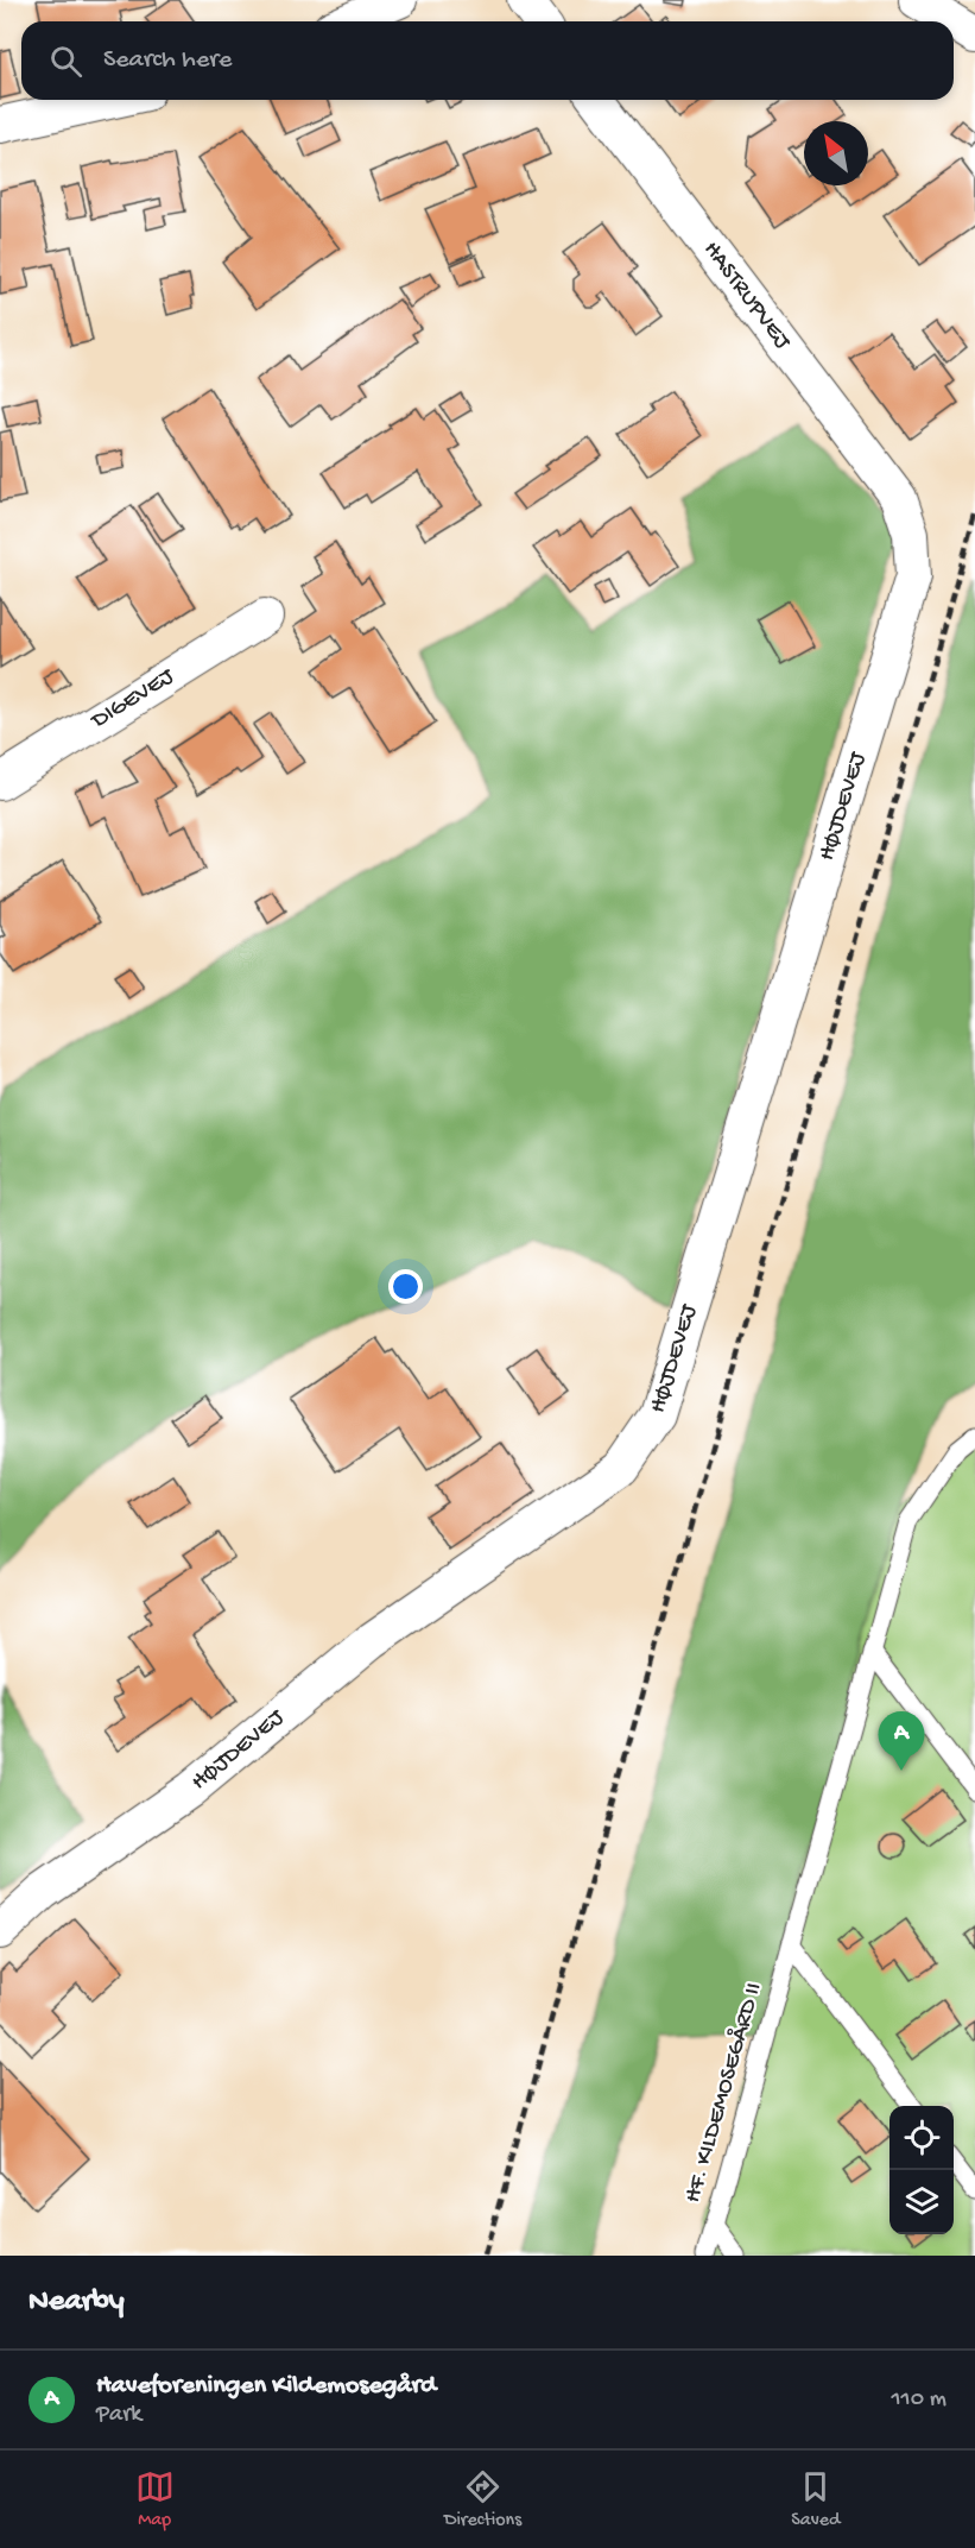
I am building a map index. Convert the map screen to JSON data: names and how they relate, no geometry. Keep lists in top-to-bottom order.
{
  "streets": {
    "street": ["HASTRUPVEJ", "DIGEVEJ", "HØJDEVEJ"],
    "lane": ["HF. KILDEMOSEGÅRD II"]
  },
  "crossings": [
    ["HASTRUPVEJ", "HØJDEVEJ"]
  ],
  "north": "top left",
  "page": {
    "search": "Search here",
    "pins": "A",
    "heading": "Nearby",
    "list": [
      {
        "mark": "A",
        "name": "Haveforeningen Kildemosegård",
        "note": "Park",
        "value": "110 m"
      }
    ],
    "nav": ["Map", "Directions", "Saved"]
  }
}
